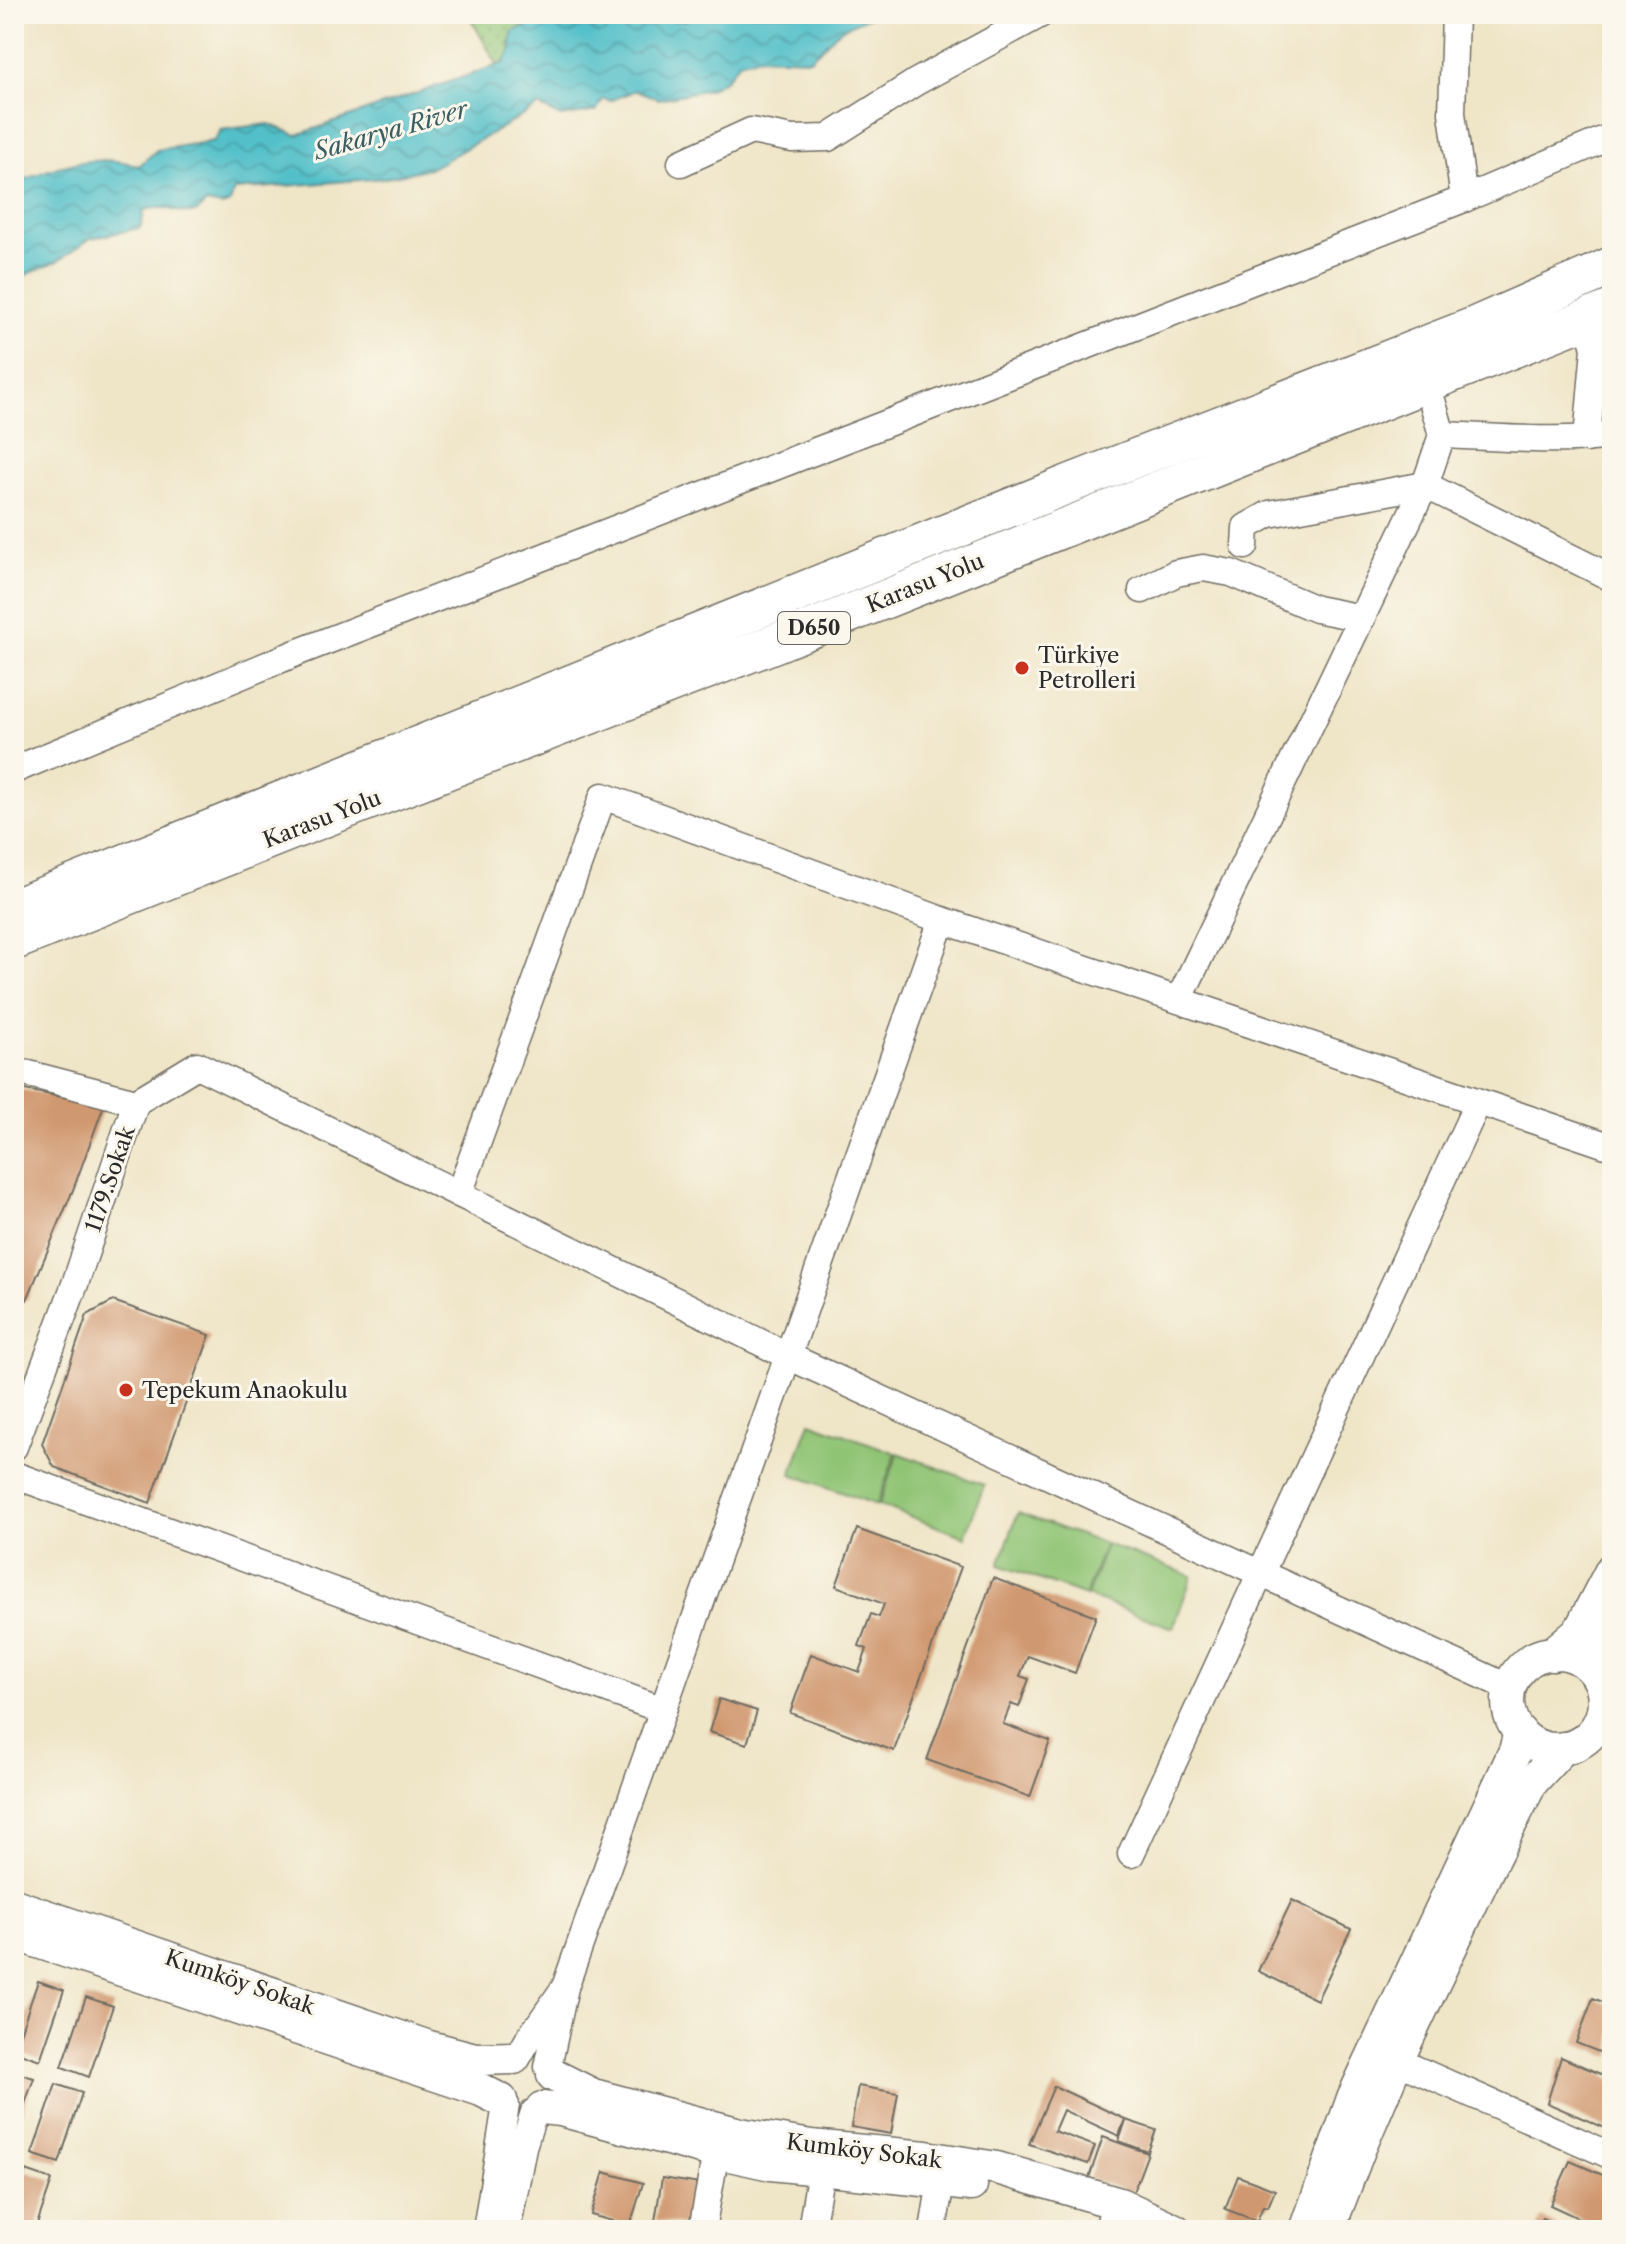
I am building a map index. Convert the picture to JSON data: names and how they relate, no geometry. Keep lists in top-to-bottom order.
{
  "streets": {
    "highway": ["Karasu Yolu", "D650"],
    "main road": ["Kumköy Sokak"],
    "street": ["1179.Sokak"]
  },
  "water": ["Sakarya River"],
  "places": ["Türkiye Petrolleri", "Tepekum Anaokulu"]
}
